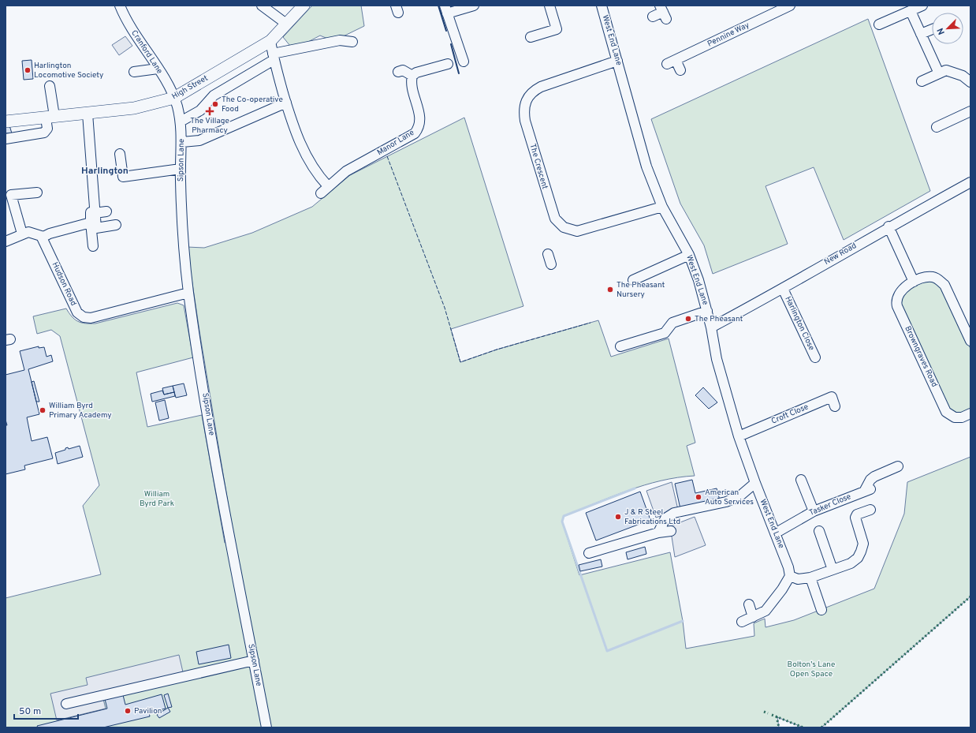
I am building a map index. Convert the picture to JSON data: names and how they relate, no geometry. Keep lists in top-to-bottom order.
{
  "streets": {
    "main road": ["High Street"],
    "street": [
      "Pennine Way",
      "West End Lane",
      "Cranford Lane",
      "Manor Lane",
      "Sipson Lane",
      "The Crescent",
      "New Road",
      "Hudson Road",
      "Harlington Close",
      "Browngraves Road",
      "Croft Close",
      "Tasker Close"
    ]
  },
  "crossings": [
    ["West End Lane", "The Crescent"],
    ["West End Lane", "New Road"],
    ["West End Lane", "Croft Close"],
    ["West End Lane", "Tasker Close"],
    ["Cranford Lane", "High Street"],
    ["Cranford Lane", "Sipson Lane"],
    ["High Street", "Manor Lane"],
    ["High Street", "Sipson Lane"],
    ["Sipson Lane", "Hudson Road"],
    ["New Road", "Harlington Close"]
  ],
  "districts": ["Harlington"],
  "parks": ["William Byrd Park", "Bolton's Lane Open Space"],
  "places": {
    "other": [
      "Harlington Locomotive Society",
      "The Co-operative Food",
      "The Pheasant Nursery",
      "The Pheasant",
      "William Byrd Primary Academy",
      "American Auto Services",
      "J & R Steel Fabrications Ltd",
      "Pavilion"
    ],
    "health": ["The Village Pharmacy"]
  },
  "scale_bar": "50 m",
  "north": "bottom left"
}
